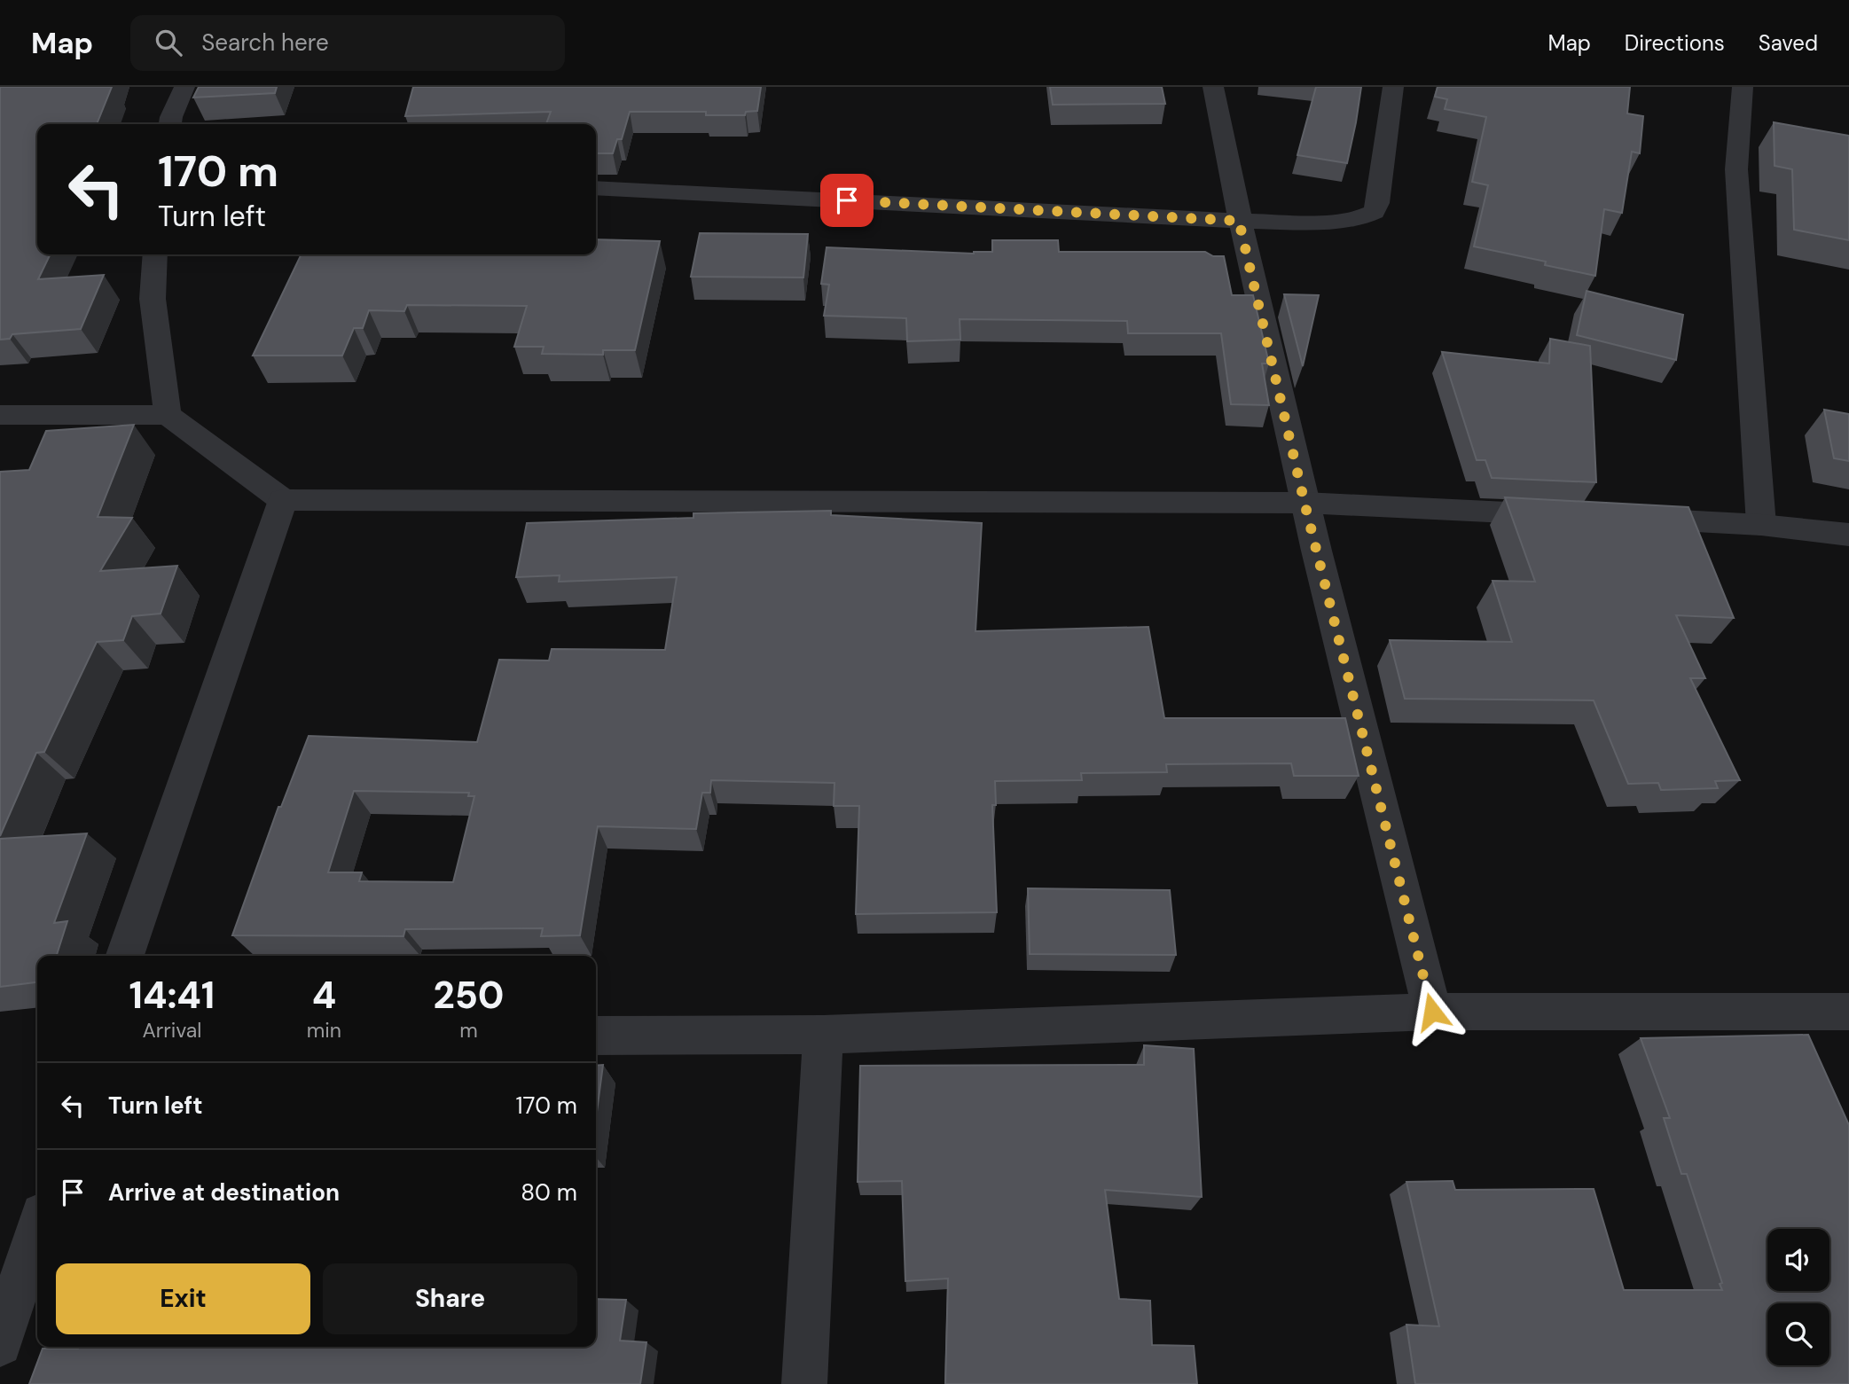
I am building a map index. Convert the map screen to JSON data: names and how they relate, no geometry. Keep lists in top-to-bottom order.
{
  "page": {
    "header": "Map",
    "search": "Search here",
    "nav": ["Map", "Directions", "Saved"],
    "turn": ["170 m", "Turn left"],
    "eta": [
      "14:41",
      "Arrival",
      "4",
      "min",
      "250",
      "m"
    ],
    "list": [
      {
        "name": "Turn left",
        "value": "170 m"
      },
      {
        "name": "Arrive at destination",
        "value": "80 m"
      }
    ],
    "buttons": ["Exit", "Share"]
  }
}
